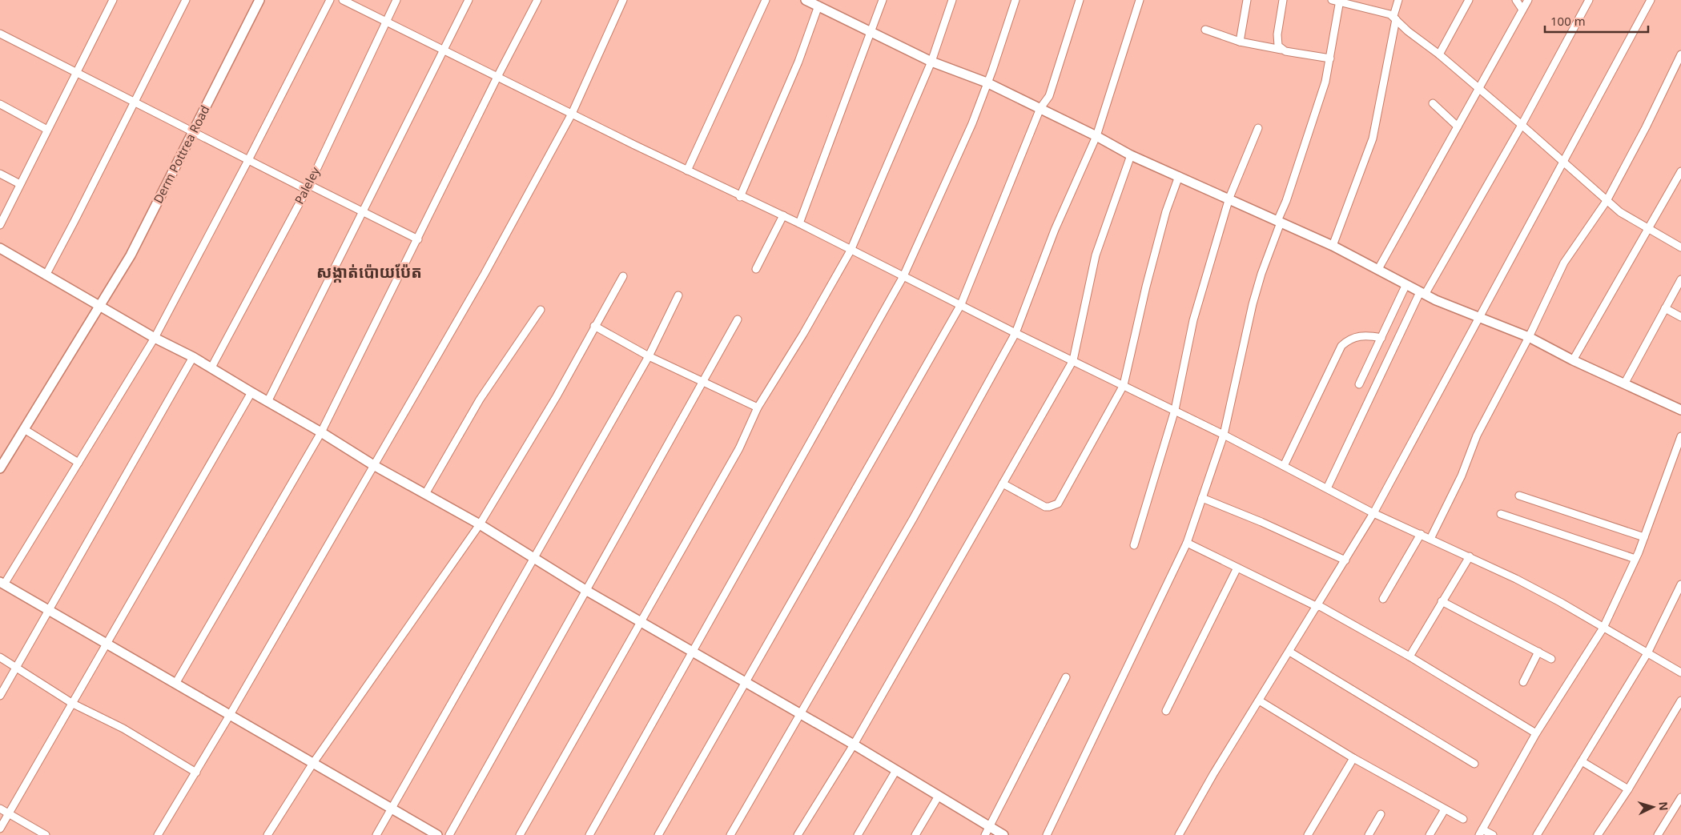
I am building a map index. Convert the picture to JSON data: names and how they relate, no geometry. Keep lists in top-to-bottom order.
{
  "streets": {
    "street": ["Derm Pottrea Road", "Paleley"]
  },
  "districts": ["សង្កាត់ប៉ោយប៉ែត"],
  "scale_bar": "100 m",
  "north": "right"
}
